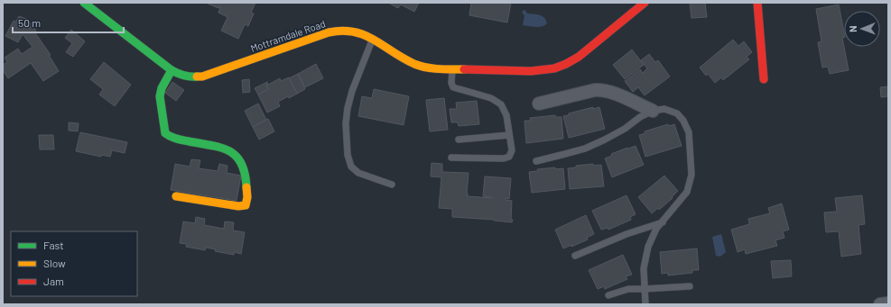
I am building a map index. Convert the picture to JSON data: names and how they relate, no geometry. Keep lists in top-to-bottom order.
{
  "streets": {
    "street": ["Mottramdale Road"]
  },
  "legend": ["Fast", "Slow", "Jam"],
  "scale_bar": "50 m",
  "north": "left"
}
